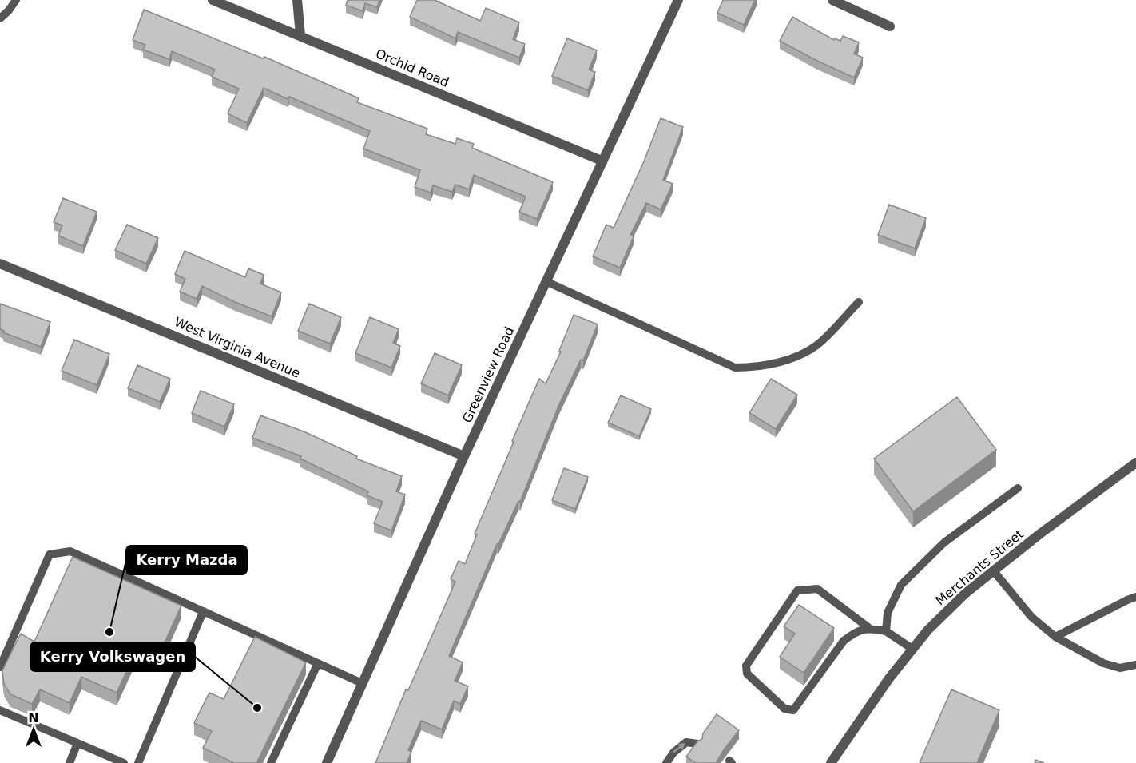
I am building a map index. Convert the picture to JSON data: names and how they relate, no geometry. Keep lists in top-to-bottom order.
{
  "streets": {
    "street": [
      "Orchid Road",
      "West Virginia Avenue",
      "Greenview Road",
      "Merchants Street"
    ]
  },
  "crossings": [
    ["Orchid Road", "Greenview Road"],
    ["West Virginia Avenue", "Greenview Road"]
  ],
  "places": ["Kerry Mazda", "Kerry Volkswagen"],
  "north": "top"
}
